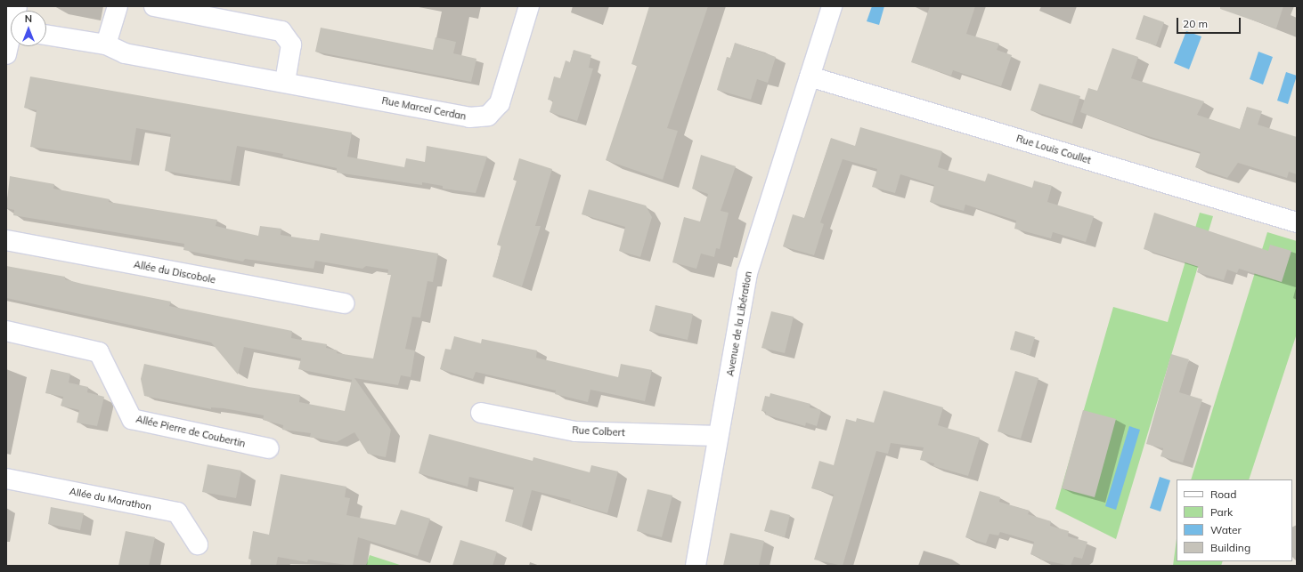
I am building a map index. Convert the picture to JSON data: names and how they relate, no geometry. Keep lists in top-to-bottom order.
{
  "streets": {
    "street": [
      "Rue Marcel Cerdan",
      "Rue Louis Coullet",
      "Allée du Discobole",
      "Avenue de la Libération",
      "Allée Pierre de Coubertin",
      "Rue Colbert",
      "Allée du Marathon"
    ]
  },
  "crossings": [
    ["Rue Louis Coullet", "Avenue de la Libération"],
    ["Avenue de la Libération", "Rue Colbert"]
  ],
  "legend": [
    "Road",
    "Park",
    "Water",
    "Building"
  ],
  "scale_bar": "20 m",
  "north": "top"
}
